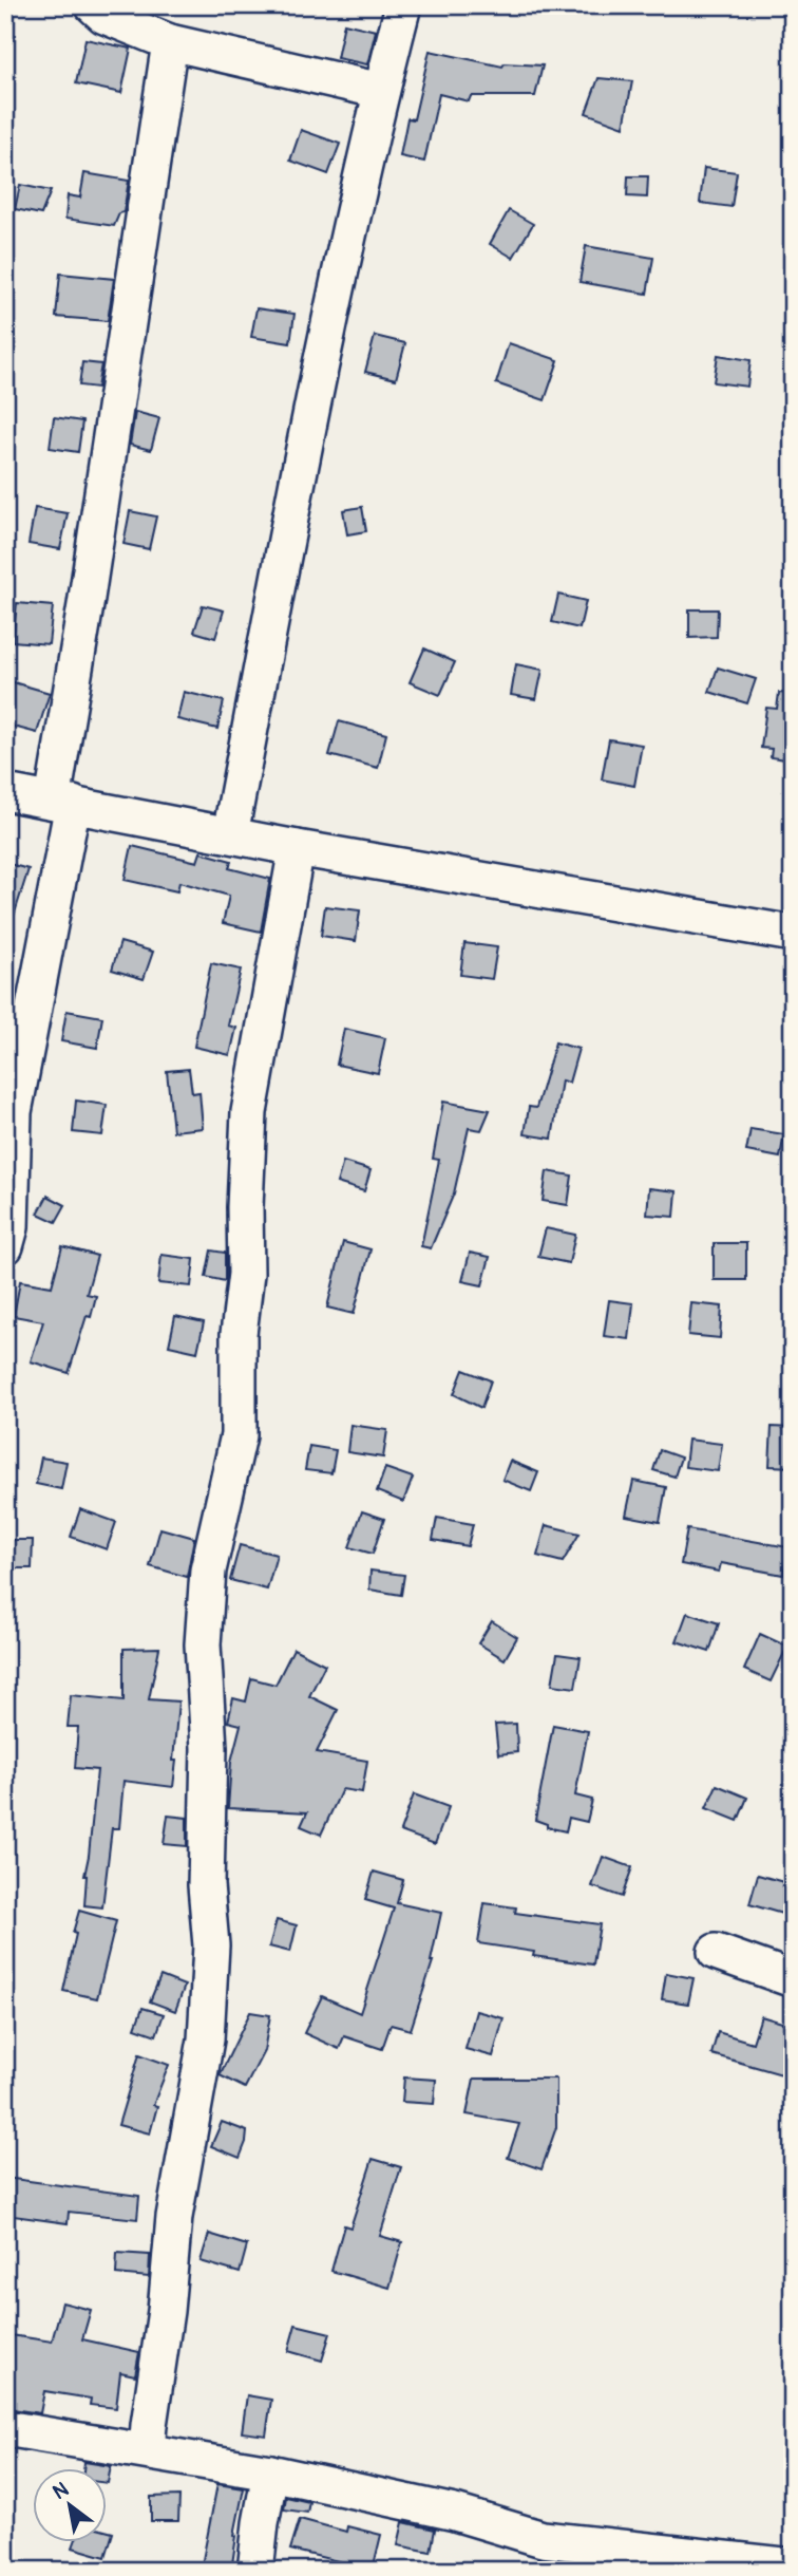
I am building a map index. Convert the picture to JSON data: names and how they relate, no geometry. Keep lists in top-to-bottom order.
{
  "north": "top left"
}
